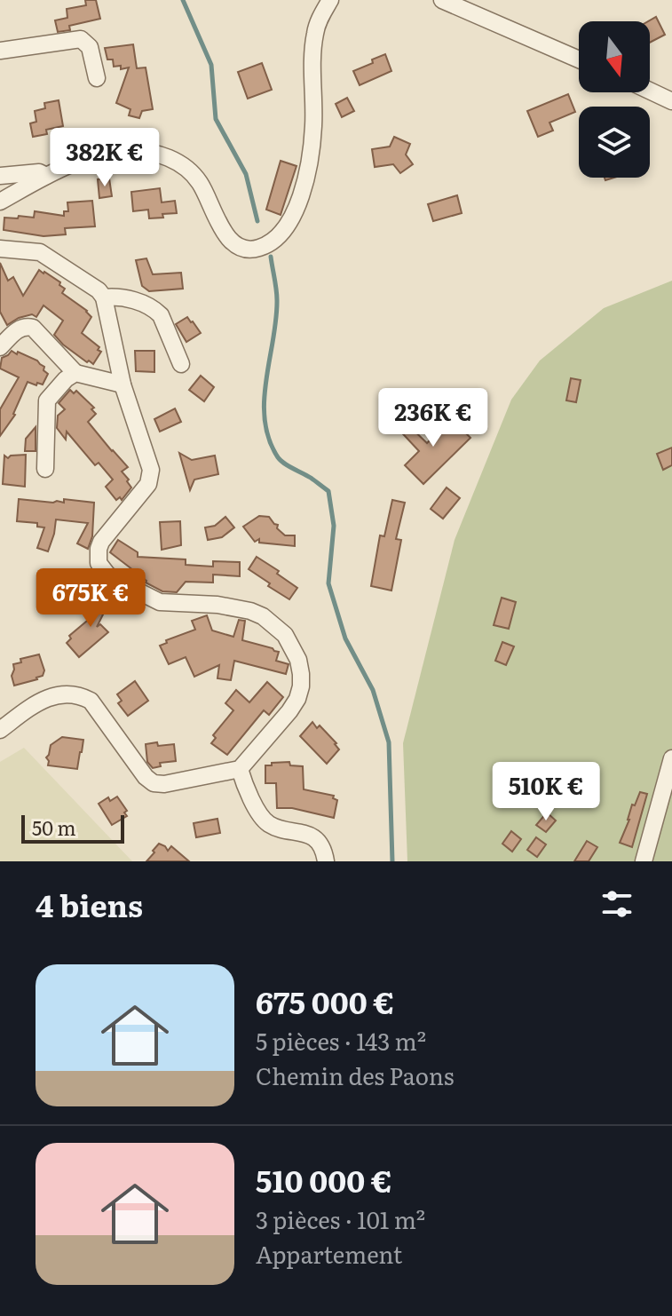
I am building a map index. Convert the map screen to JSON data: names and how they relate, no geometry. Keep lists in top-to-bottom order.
{
  "scale_bar": "50 m",
  "north": "bottom",
  "page": {
    "price": [
      "382K €",
      "236K €",
      "675K €",
      "510K €"
    ],
    "scale": "50 m",
    "heading": "4 biens",
    "list": [
      {
        "name": "675 000 €",
        "note": "5 pièces · 143 m² · Chemin des Paons"
      },
      {
        "name": "510 000 €",
        "note": "3 pièces · 101 m² · Appartement"
      }
    ]
  }
}
